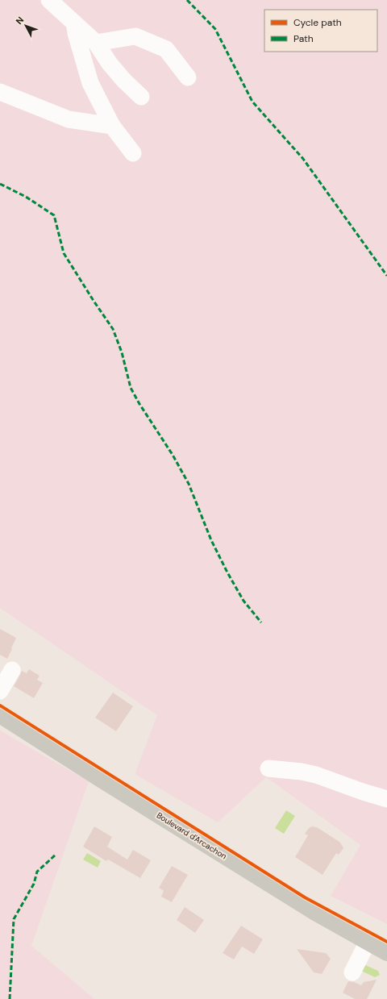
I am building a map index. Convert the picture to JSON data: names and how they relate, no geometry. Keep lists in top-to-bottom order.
{
  "streets": {
    "main road": ["Boulevard d'Arcachon"]
  },
  "legend": ["Cycle path", "Path"],
  "north": "top left"
}
